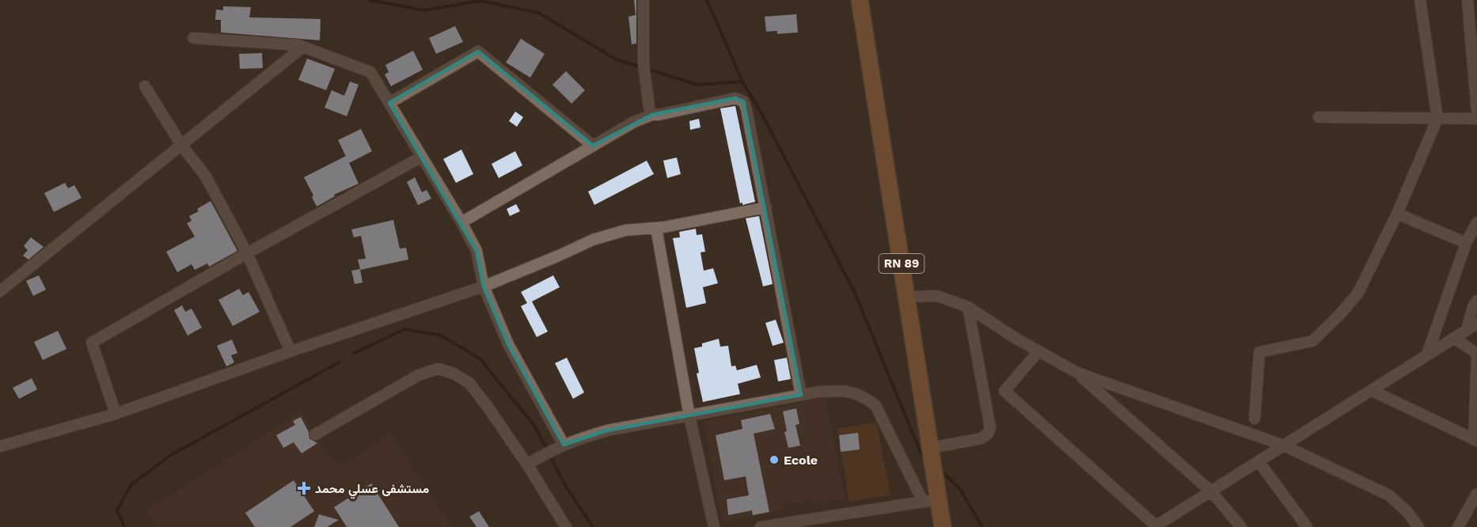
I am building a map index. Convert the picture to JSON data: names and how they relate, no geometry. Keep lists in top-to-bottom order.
{
  "streets": {
    "main road": ["RN 89"]
  },
  "places": {
    "other": ["Ecole"],
    "health": ["مستشفى عسلي محمد"]
  }
}
